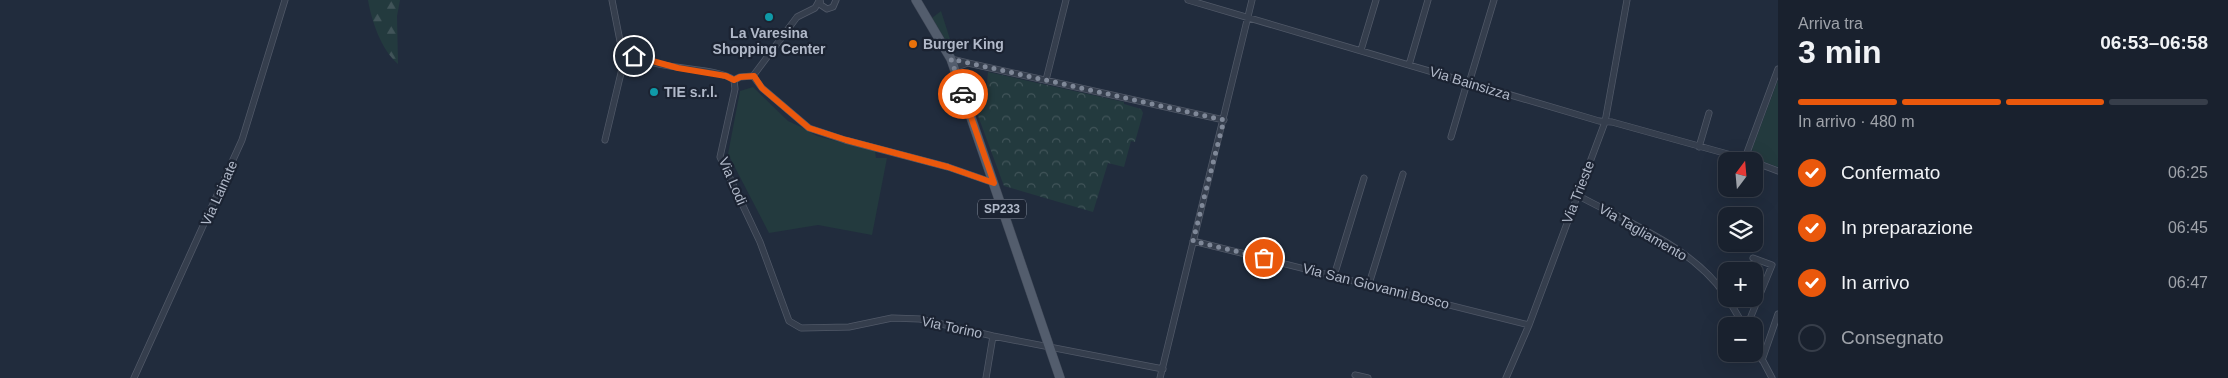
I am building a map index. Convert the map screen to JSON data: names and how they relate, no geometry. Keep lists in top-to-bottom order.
{
  "streets": {
    "main road": ["SP233"],
    "street": [
      "Via Bainsizza",
      "Via Lodi",
      "Via Trieste",
      "Via Lainate",
      "Via Tagliamento",
      "Via San Giovanni Bosco",
      "Via Torino"
    ]
  },
  "crossings": [
    ["Via Bainsizza", "Via Trieste"],
    ["Via Lodi", "Via Torino"],
    ["Via Trieste", "Via Tagliamento"],
    ["Via Trieste", "Via San Giovanni Bosco"],
    ["SP233", "Via Torino"]
  ],
  "places": ["La Varesina Shopping Center", "Burger King", "TIE s.r.l."],
  "north": "top",
  "page": {
    "heading": ["3 min", "Arriva tra", "06:53–06:58"],
    "bar": "In arrivo · 480 m",
    "list": [
      ["Confermato", "06:25"],
      ["In preparazione", "06:45"],
      ["In arrivo", "06:47"],
      "Consegnato"
    ],
    "map_buttons": ["+", "−"]
  }
}
